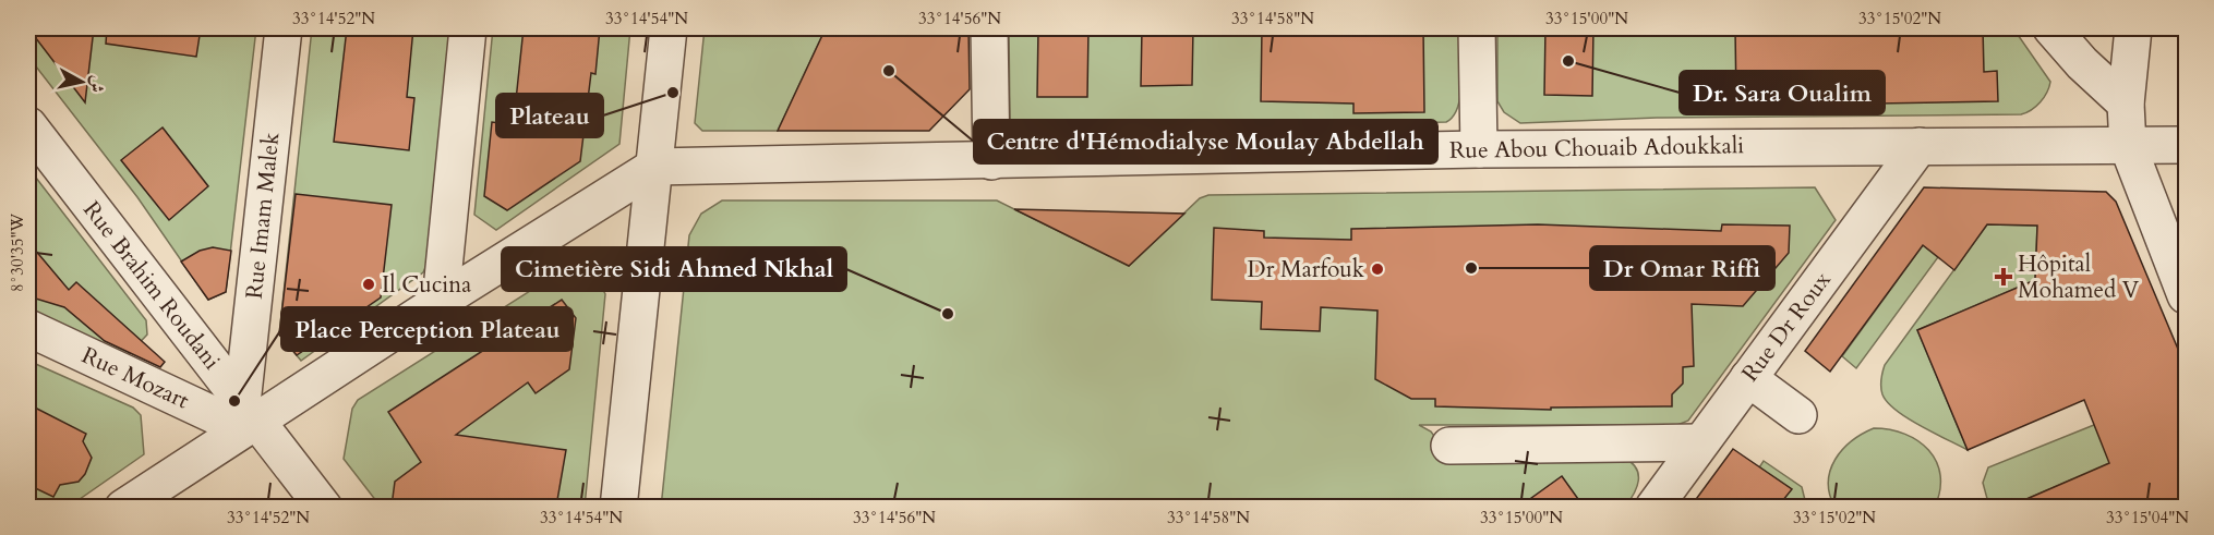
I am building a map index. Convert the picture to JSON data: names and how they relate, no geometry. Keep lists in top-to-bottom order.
{
  "streets": {
    "street": [
      "Rue Abou Chouaib Adoukkali",
      "Rue Imam Malek",
      "Rue Brahim Roudani",
      "Rue Dr Roux",
      "Rue Mozart"
    ]
  },
  "crossings": [
    ["Rue Abou Chouaib Adoukkali", "Rue Dr Roux"],
    ["Rue Imam Malek", "Rue Brahim Roudani"],
    ["Rue Imam Malek", "Rue Mozart"],
    ["Rue Brahim Roudani", "Rue Mozart"]
  ],
  "places": {
    "other": [
      "Dr. Sara Oualim",
      "Centre d'Hémodialyse Moulay Abdellah",
      "Plateau",
      "Dr Omar Riffi",
      "Dr Marfouk",
      "Il Cucina",
      "Cimetière Sidi Ahmed Nkhal",
      "Place Perception Plateau"
    ],
    "health": ["Hôpital Mohamed V"]
  },
  "north": "right",
  "coordinates": [
    "33°14'52\"N",
    "33°14'54\"N",
    "33°14'56\"N",
    "33°14'58\"N",
    "33°15'00\"N",
    "33°15'02\"N",
    "8°30'35\"W",
    "33°15'04\"N"
  ]
}
